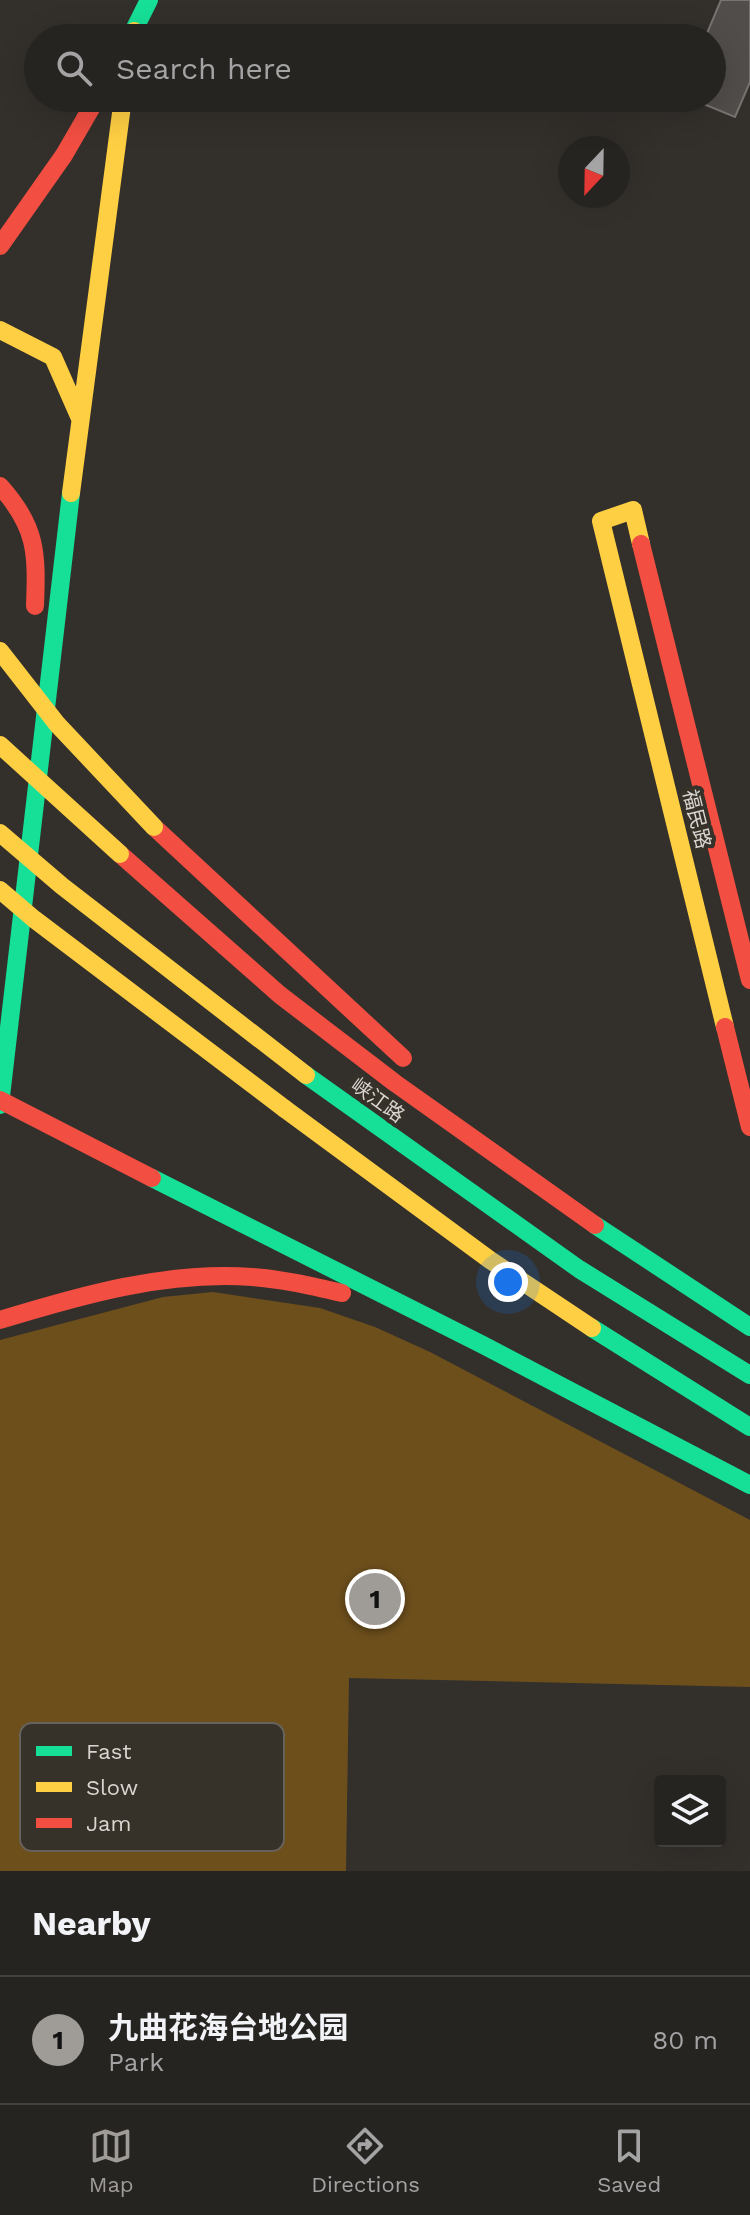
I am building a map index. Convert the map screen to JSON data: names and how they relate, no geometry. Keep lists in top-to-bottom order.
{
  "streets": {
    "main road": ["福民路", "峡江路"]
  },
  "legend": ["Fast", "Slow", "Jam"],
  "north": "bottom",
  "page": {
    "search": "Search here",
    "pins": "1",
    "heading": "Nearby",
    "list": [
      {
        "mark": "1",
        "name": "九曲花海台地公园",
        "note": "Park",
        "value": "80 m"
      }
    ],
    "nav": ["Map", "Directions", "Saved"]
  }
}
